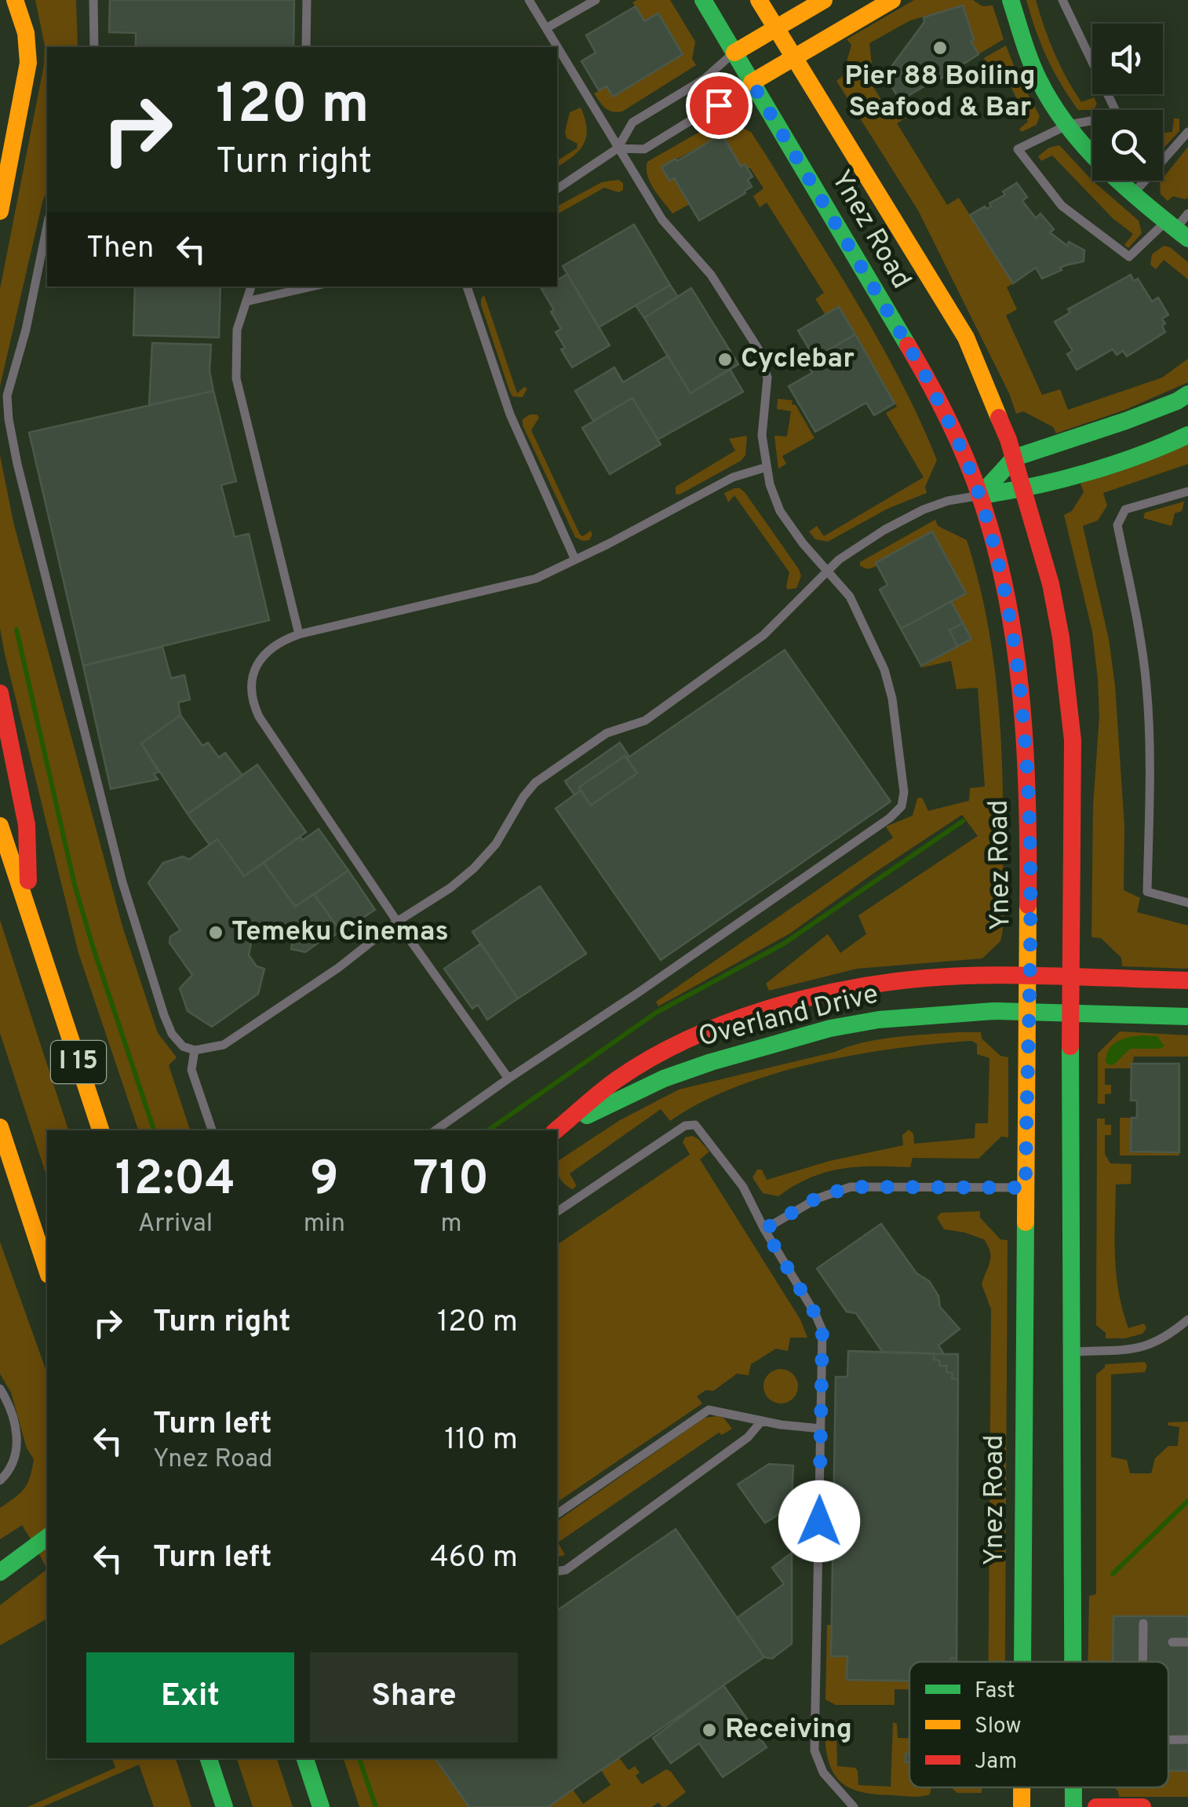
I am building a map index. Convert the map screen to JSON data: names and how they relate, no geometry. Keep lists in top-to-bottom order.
{
  "streets": {
    "main road": ["Ynez Road", "Overland Drive", "I 15"]
  },
  "crossings": [
    ["Ynez Road", "Overland Drive"]
  ],
  "places": [
    "Pier 88 Boiling Seafood & Bar",
    "Cyclebar",
    "Temeku Cinemas",
    "Receiving"
  ],
  "legend": ["Fast", "Slow", "Jam"],
  "page": {
    "turn": ["120 m", "Turn right"],
    "then": "Then",
    "eta": [
      "12:04",
      "Arrival",
      "9",
      "min",
      "710",
      "m"
    ],
    "list": [
      {
        "name": "Turn right",
        "value": "120 m"
      },
      {
        "name": "Turn left",
        "note": "Ynez Road",
        "value": "110 m"
      },
      {
        "name": "Turn left",
        "value": "460 m"
      }
    ],
    "buttons": ["Exit", "Share"]
  }
}
